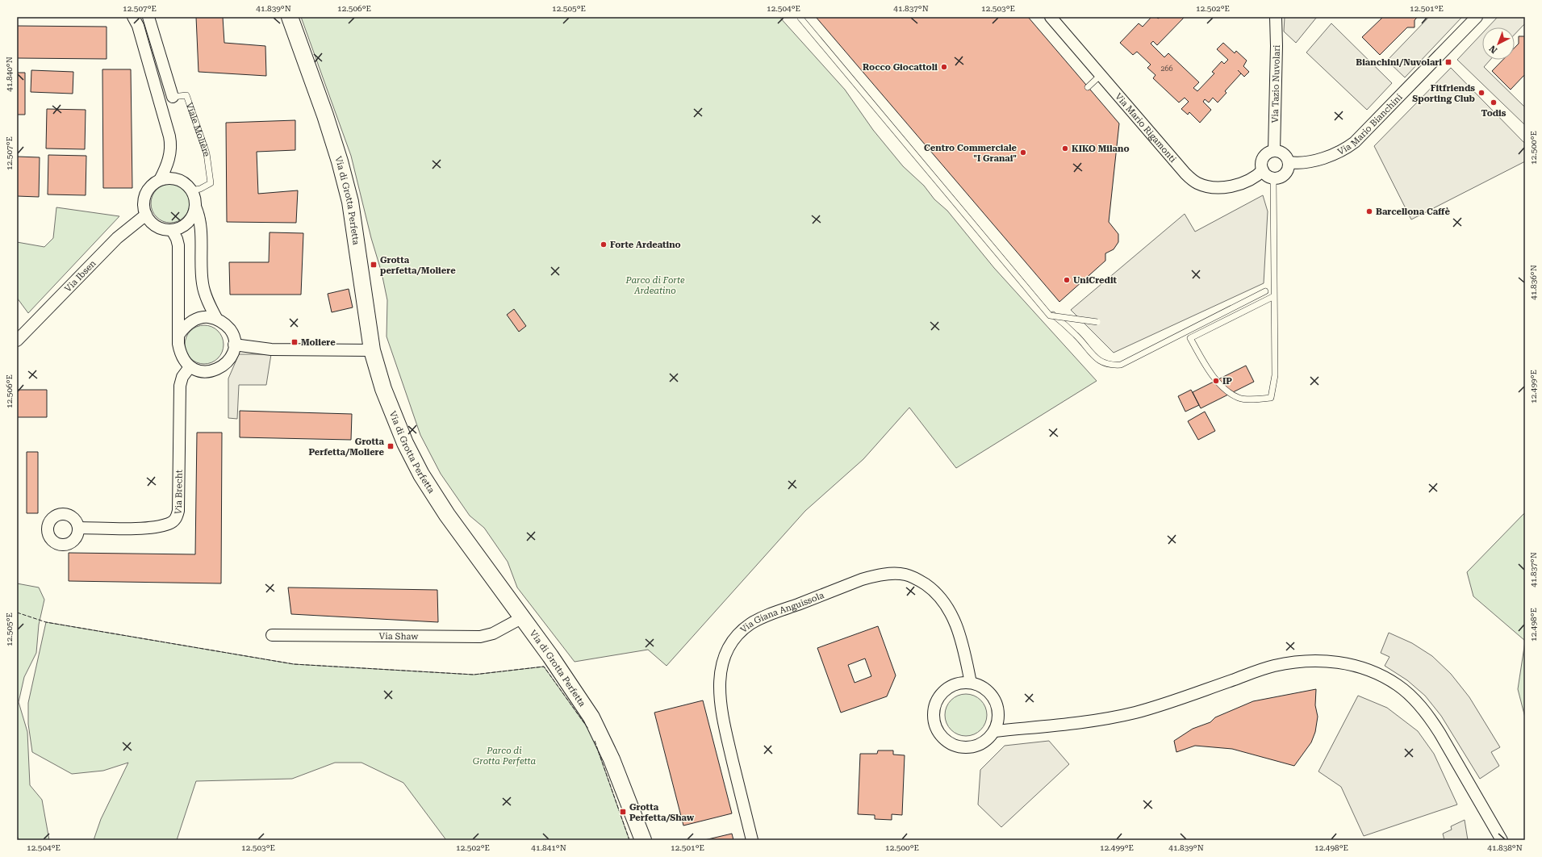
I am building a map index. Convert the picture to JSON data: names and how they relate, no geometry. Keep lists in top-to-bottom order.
{
  "streets": {
    "street": [
      "Via Tazio Nuvolari",
      "Via Mario Bianchini",
      "Via Mario Rigamonti",
      "Viale Molière",
      "Via di Grotta Perfetta",
      "Via Ibsen",
      "Via Brecht",
      "Via Giana Anguissola",
      "Via Shaw"
    ]
  },
  "crossings": [
    ["Via Tazio Nuvolari", "Via Mario Bianchini"],
    ["Via Tazio Nuvolari", "Via Mario Rigamonti"],
    ["Via Mario Bianchini", "Via Mario Rigamonti"],
    ["Viale Molière", "Via Ibsen"],
    ["Via di Grotta Perfetta", "Via Shaw"]
  ],
  "parks": ["Parco di Forte Ardeatino", "Parco di Grotta Perfetta"],
  "places": {
    "transit": [
      "Bianchini/Nuvolari",
      "Grotta perfetta/Moliere",
      "Moliere",
      "Grotta Perfetta/Moliere",
      "Grotta Perfetta/Shaw"
    ],
    "other": [
      "Rocco Giocattoli",
      "Fitfriends Sporting Club",
      "Todis",
      "KIKO Milano",
      "Centro Commerciale \"I Granai\"",
      "Barcellona Caffè",
      "Forte Ardeatino",
      "UniCredit",
      "IP"
    ]
  },
  "house_numbers": ["266"],
  "north": "bottom left",
  "coordinates": [
    "12.507°E",
    "41.839°N",
    "12.506°E",
    "12.505°E",
    "12.504°E",
    "41.837°N",
    "12.503°E",
    "12.502°E",
    "12.501°E",
    "41.840°N",
    "12.500°E",
    "41.836°N",
    "12.499°E",
    "12.498°E",
    "41.841°N",
    "41.838°N"
  ]
}
